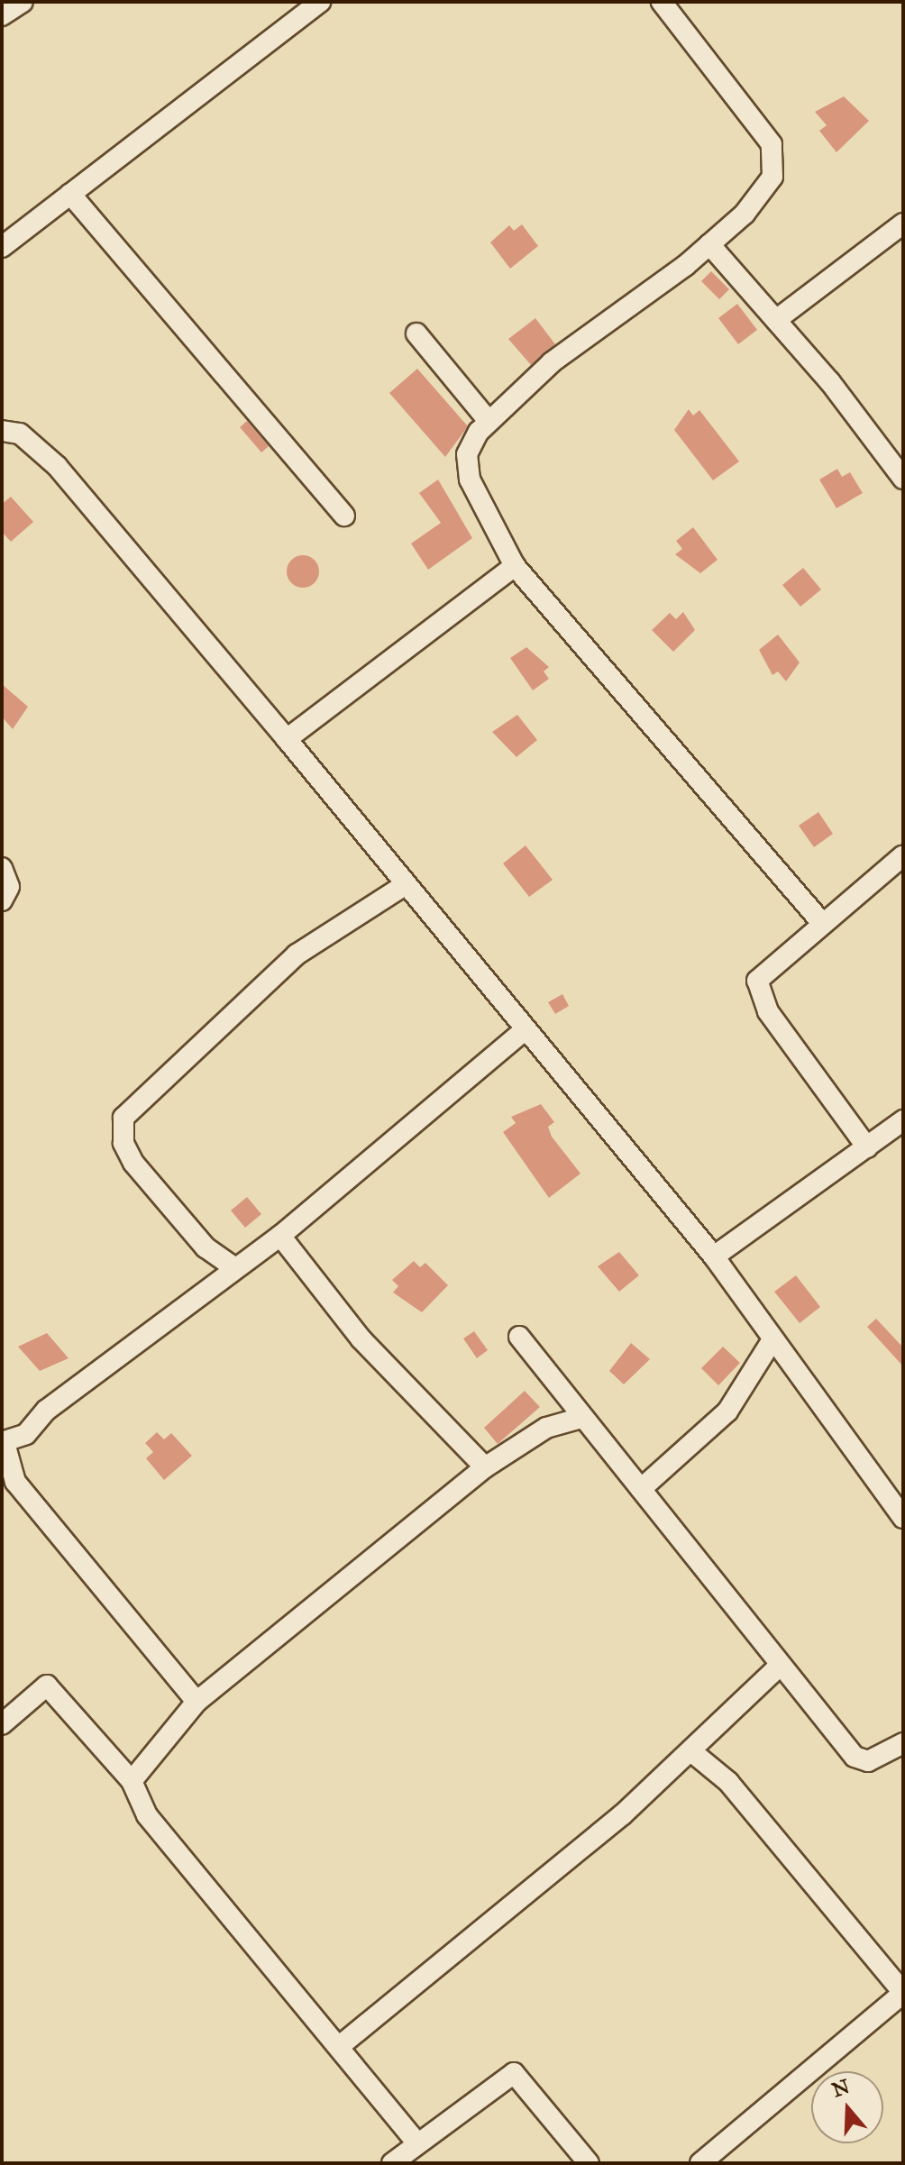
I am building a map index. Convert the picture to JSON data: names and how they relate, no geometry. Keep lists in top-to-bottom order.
{
  "north": "top"
}
